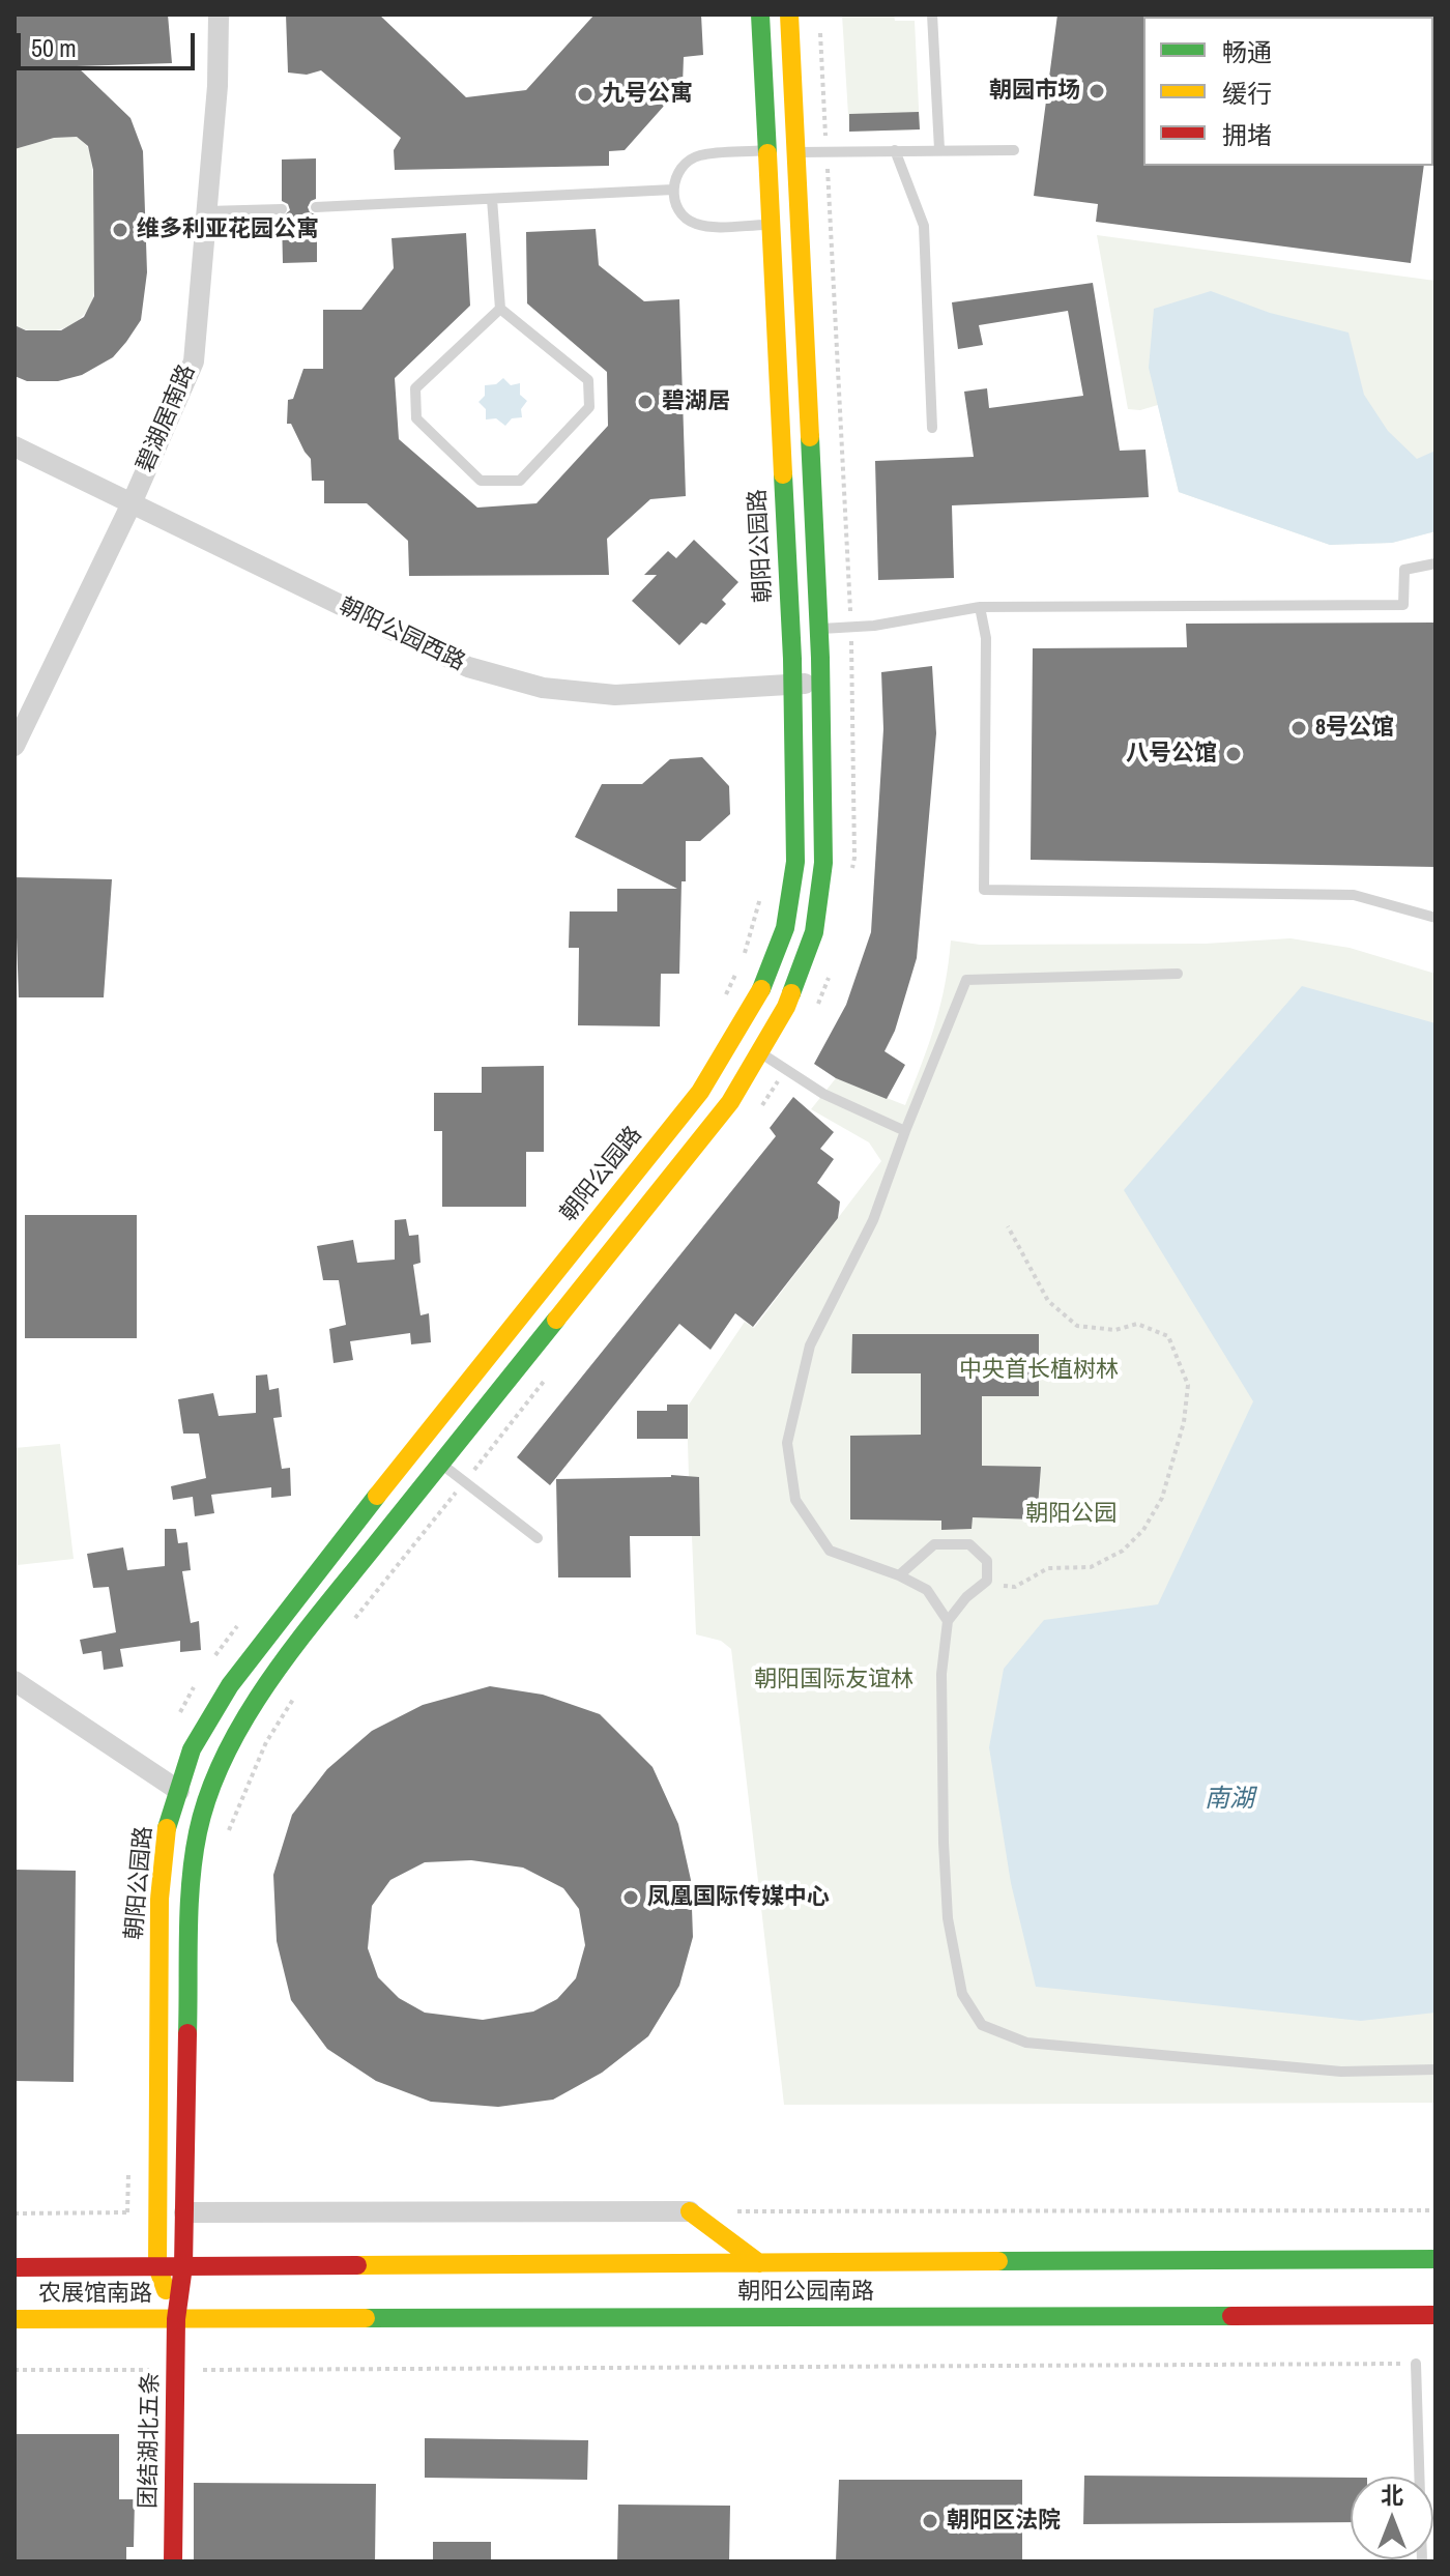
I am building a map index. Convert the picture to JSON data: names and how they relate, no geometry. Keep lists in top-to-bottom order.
{
  "streets": {
    "main road": [
      "朝阳公园路",
      "朝阳公园南路",
      "农展馆南路",
      "团结湖北五条"
    ],
    "street": ["碧湖居南路", "朝阳公园西路"]
  },
  "crossings": [
    ["碧湖居南路", "朝阳公园西路"],
    ["朝阳公园路", "朝阳公园西路"],
    ["朝阳公园路", "朝阳公园南路"],
    ["朝阳公园路", "农展馆南路"],
    ["朝阳公园路", "团结湖北五条"],
    ["朝阳公园南路", "农展馆南路"],
    ["朝阳公园南路", "团结湖北五条"],
    ["农展馆南路", "团结湖北五条"]
  ],
  "water": ["南湖"],
  "parks": ["中央首长植树林", "朝阳公园", "朝阳国际友谊林"],
  "places": [
    "朝园市场",
    "九号公寓",
    "维多利亚花园公寓",
    "碧湖居",
    "8号公馆",
    "八号公馆",
    "凤凰国际传媒中心",
    "朝阳区法院"
  ],
  "legend": ["畅通", "缓行", "拥堵"],
  "scale_bar": "50 m",
  "north": "top"
}
